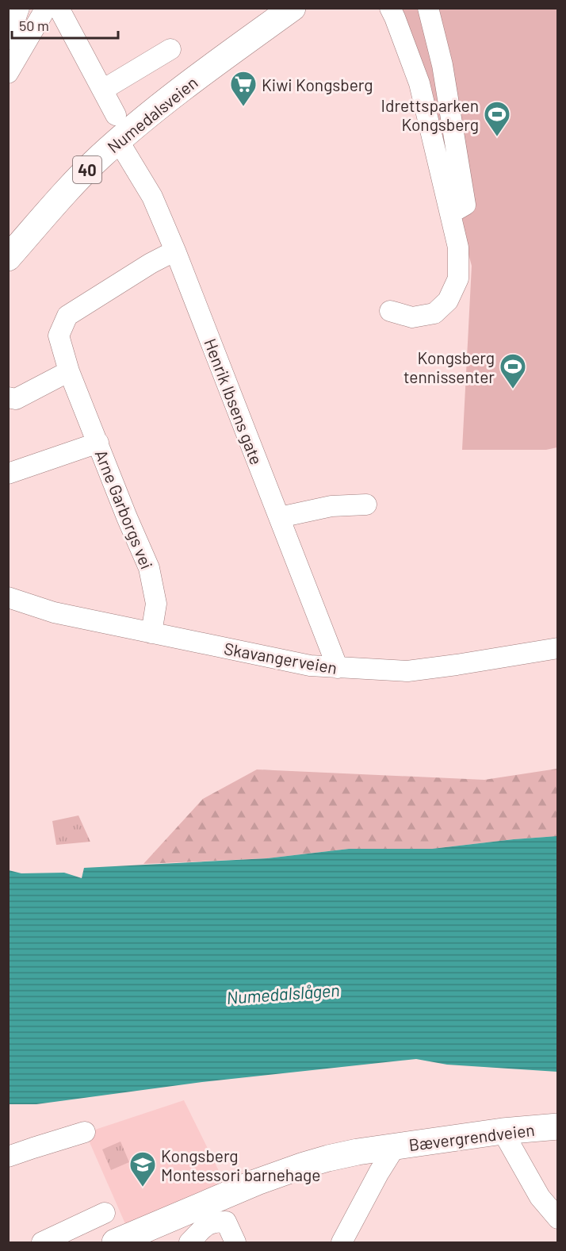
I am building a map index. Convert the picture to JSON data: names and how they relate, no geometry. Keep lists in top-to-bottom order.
{
  "streets": {
    "main road": ["Numedalsveien", "40", "Bævergrendveien"],
    "street": ["Henrik Ibsens gate", "Arne Garborgs vei", "Skavangerveien"]
  },
  "crossings": [
    ["Numedalsveien", "Henrik Ibsens gate"],
    ["Henrik Ibsens gate", "Arne Garborgs vei"],
    ["Henrik Ibsens gate", "Skavangerveien"],
    ["Arne Garborgs vei", "Skavangerveien"]
  ],
  "water": ["Numedalslågen"],
  "places": {
    "supermarket": ["Kiwi Kongsberg"],
    "sports": ["Idrettsparken Kongsberg", "Kongsberg tennissenter"],
    "school or university": ["Kongsberg Montessori barnehage"]
  },
  "scale_bar": "50 m"
}
